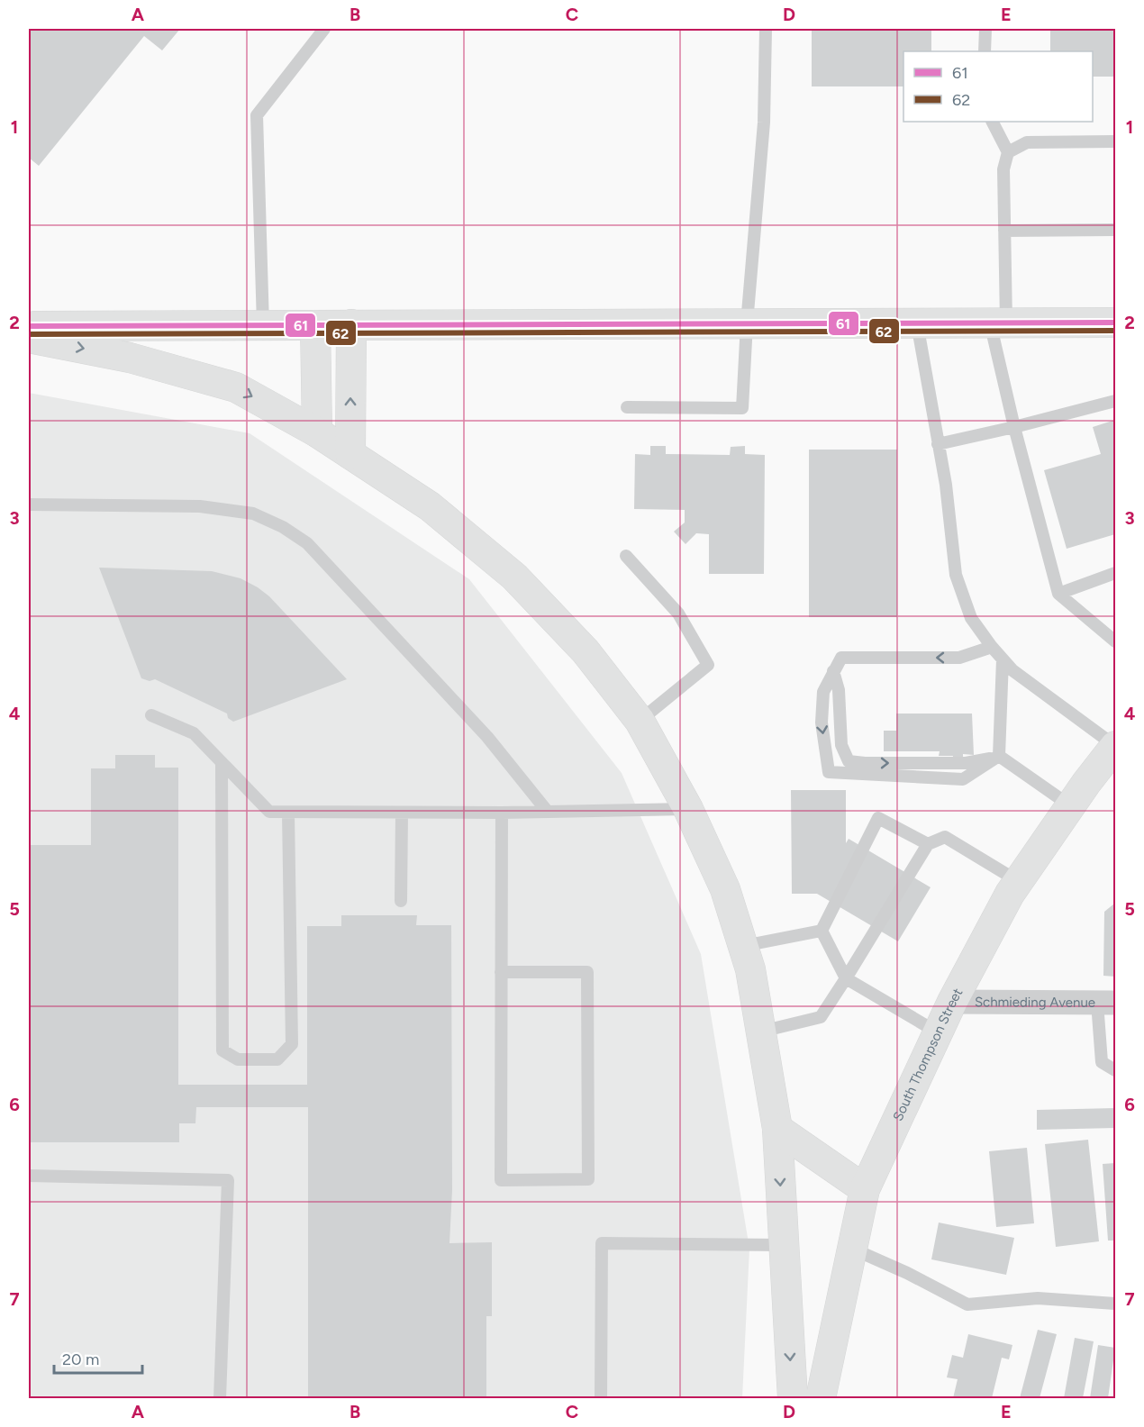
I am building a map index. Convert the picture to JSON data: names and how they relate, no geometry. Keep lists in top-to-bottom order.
{
  "streets": {
    "highway": ["South Thompson Street"],
    "street": ["Schmieding Avenue"]
  },
  "crossings": [
    ["Schmieding Avenue", "South Thompson Street"]
  ],
  "lines": ["transit line 61", "transit line 62"],
  "legend": ["61", "62"],
  "scale_bar": "20 m",
  "grid": {
    "columns": [
      "A",
      "B",
      "C",
      "D",
      "E"
    ],
    "rows": [
      "1",
      "2",
      "3",
      "4",
      "5",
      "6",
      "7"
    ]
  }
}
